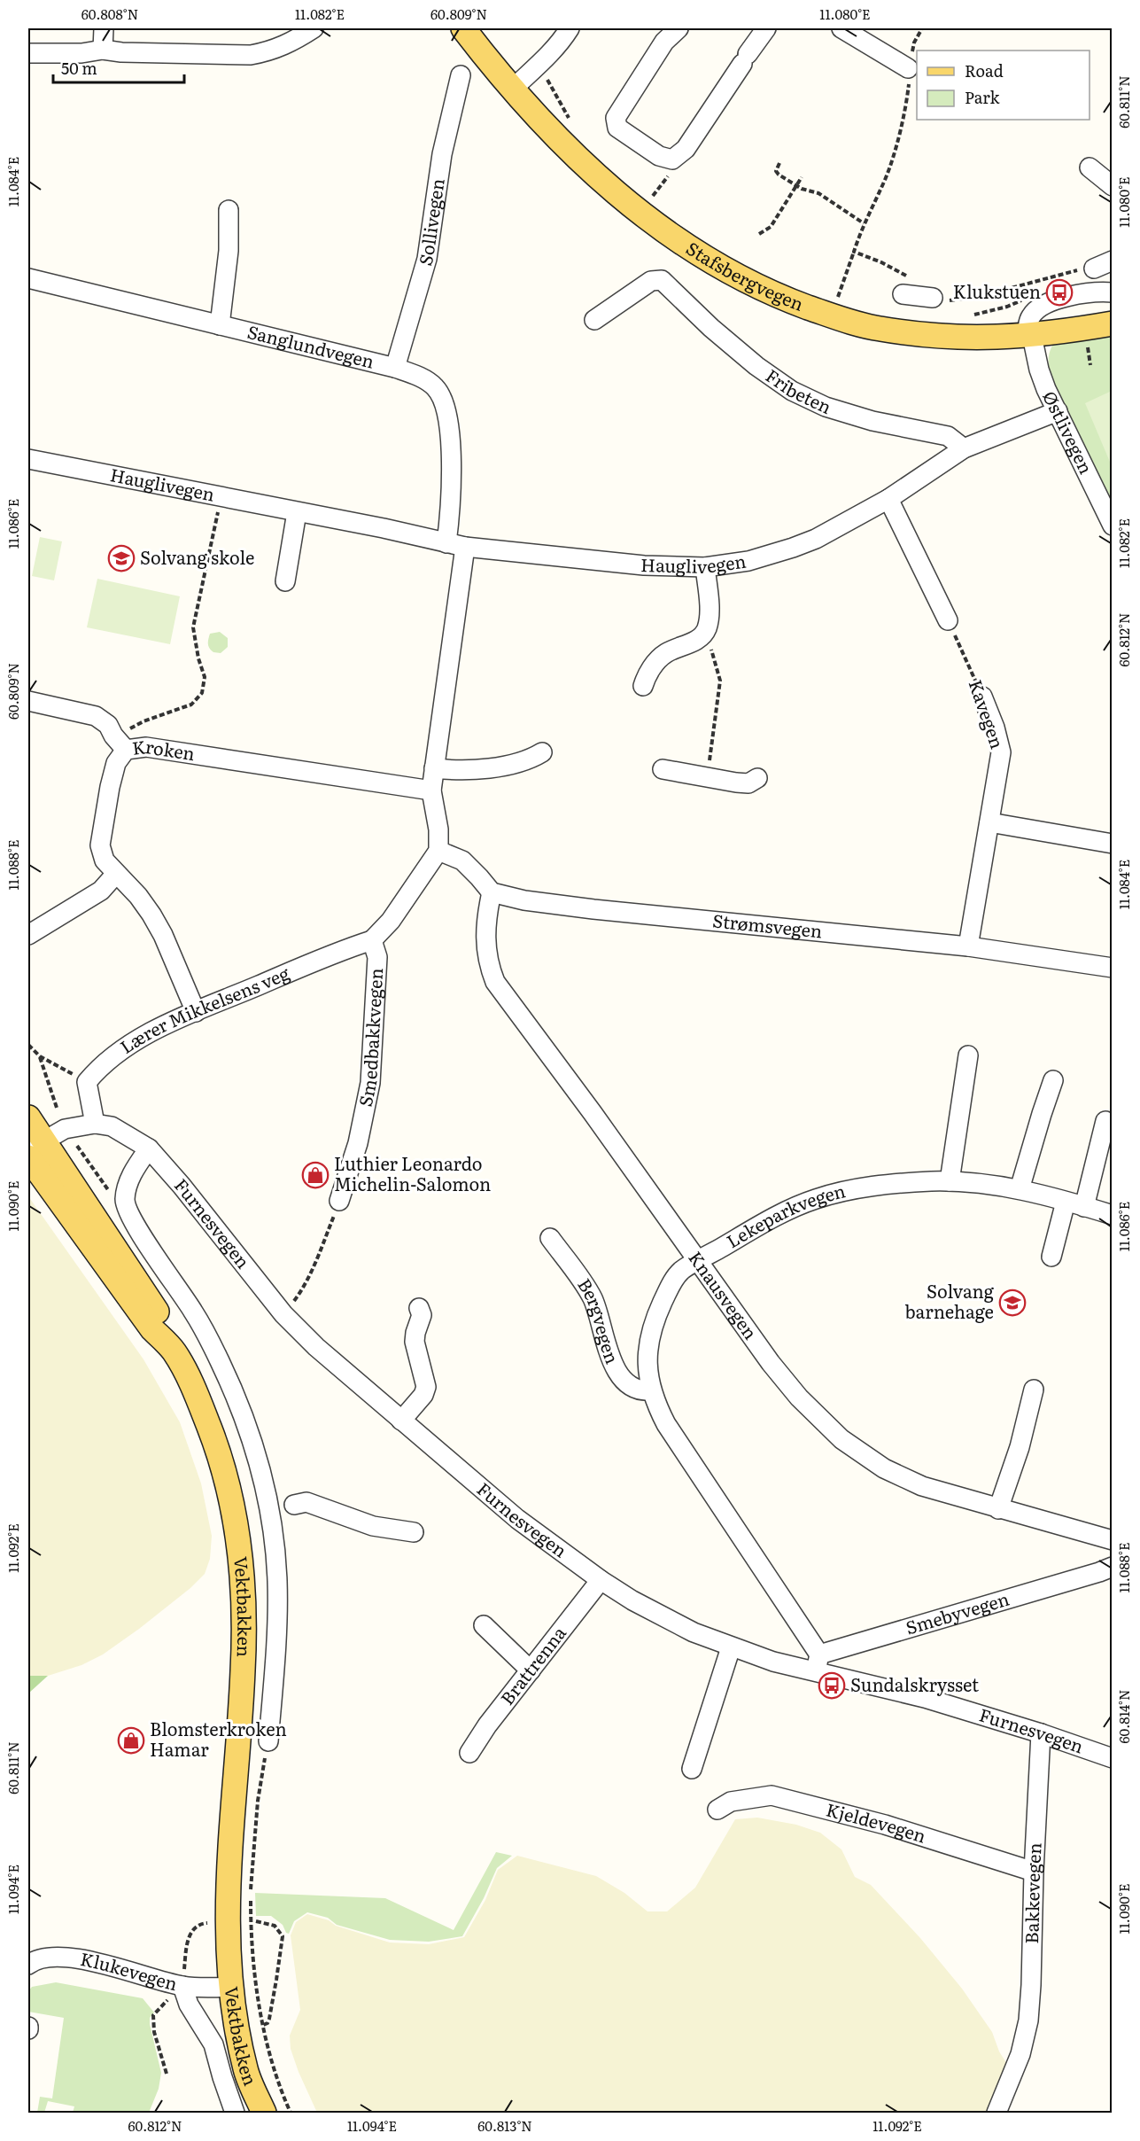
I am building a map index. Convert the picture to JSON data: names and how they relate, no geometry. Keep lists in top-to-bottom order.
{
  "streets": {
    "main road": ["Stafsbergvegen", "Vektbakken"],
    "street": [
      "Sollivegen",
      "Sanglundvegen",
      "Fribeten",
      "Østlivegen",
      "Hauglivegen",
      "Kavegen",
      "Kroken",
      "Strømsvegen",
      "Lærer Mikkelsens veg",
      "Smedbakkvegen",
      "Lekeparkvegen",
      "Furnesvegen",
      "Knausvegen",
      "Bergvegen",
      "Smebyvegen",
      "Brattrenna",
      "Kjeldevegen",
      "Bakkevegen",
      "Klukevegen"
    ]
  },
  "crossings": [
    ["Sollivegen", "Sanglundvegen"],
    ["Stafsbergvegen", "Østlivegen"],
    ["Sanglundvegen", "Hauglivegen"],
    ["Fribeten", "Hauglivegen"],
    ["Østlivegen", "Hauglivegen"],
    ["Kavegen", "Strømsvegen"],
    ["Kroken", "Lærer Mikkelsens veg"],
    ["Strømsvegen", "Knausvegen"],
    ["Lærer Mikkelsens veg", "Smedbakkvegen"],
    ["Lekeparkvegen", "Knausvegen"],
    ["Lekeparkvegen", "Bergvegen"],
    ["Lekeparkvegen", "Smebyvegen"],
    ["Furnesvegen", "Vektbakken"],
    ["Furnesvegen", "Brattrenna"],
    ["Furnesvegen", "Bakkevegen"],
    ["Vektbakken", "Klukevegen"],
    ["Kjeldevegen", "Bakkevegen"]
  ],
  "places": {
    "bus stop": ["Klukstuen", "Sundalskrysset"],
    "school or university": ["Solvang skole", "Solvang barnehage"],
    "shop": ["Luthier Leonardo Michelin-Salomon", "Blomsterkroken Hamar"]
  },
  "legend": ["Road", "Park"],
  "scale_bar": "50 m",
  "coordinates": [
    "60.808°N",
    "11.082°E",
    "60.809°N",
    "11.080°E",
    "60.811°N",
    "11.084°E",
    "11.086°E",
    "60.812°N",
    "11.088°E",
    "11.090°E",
    "11.092°E",
    "60.814°N",
    "11.094°E",
    "60.813°N"
  ]
}
